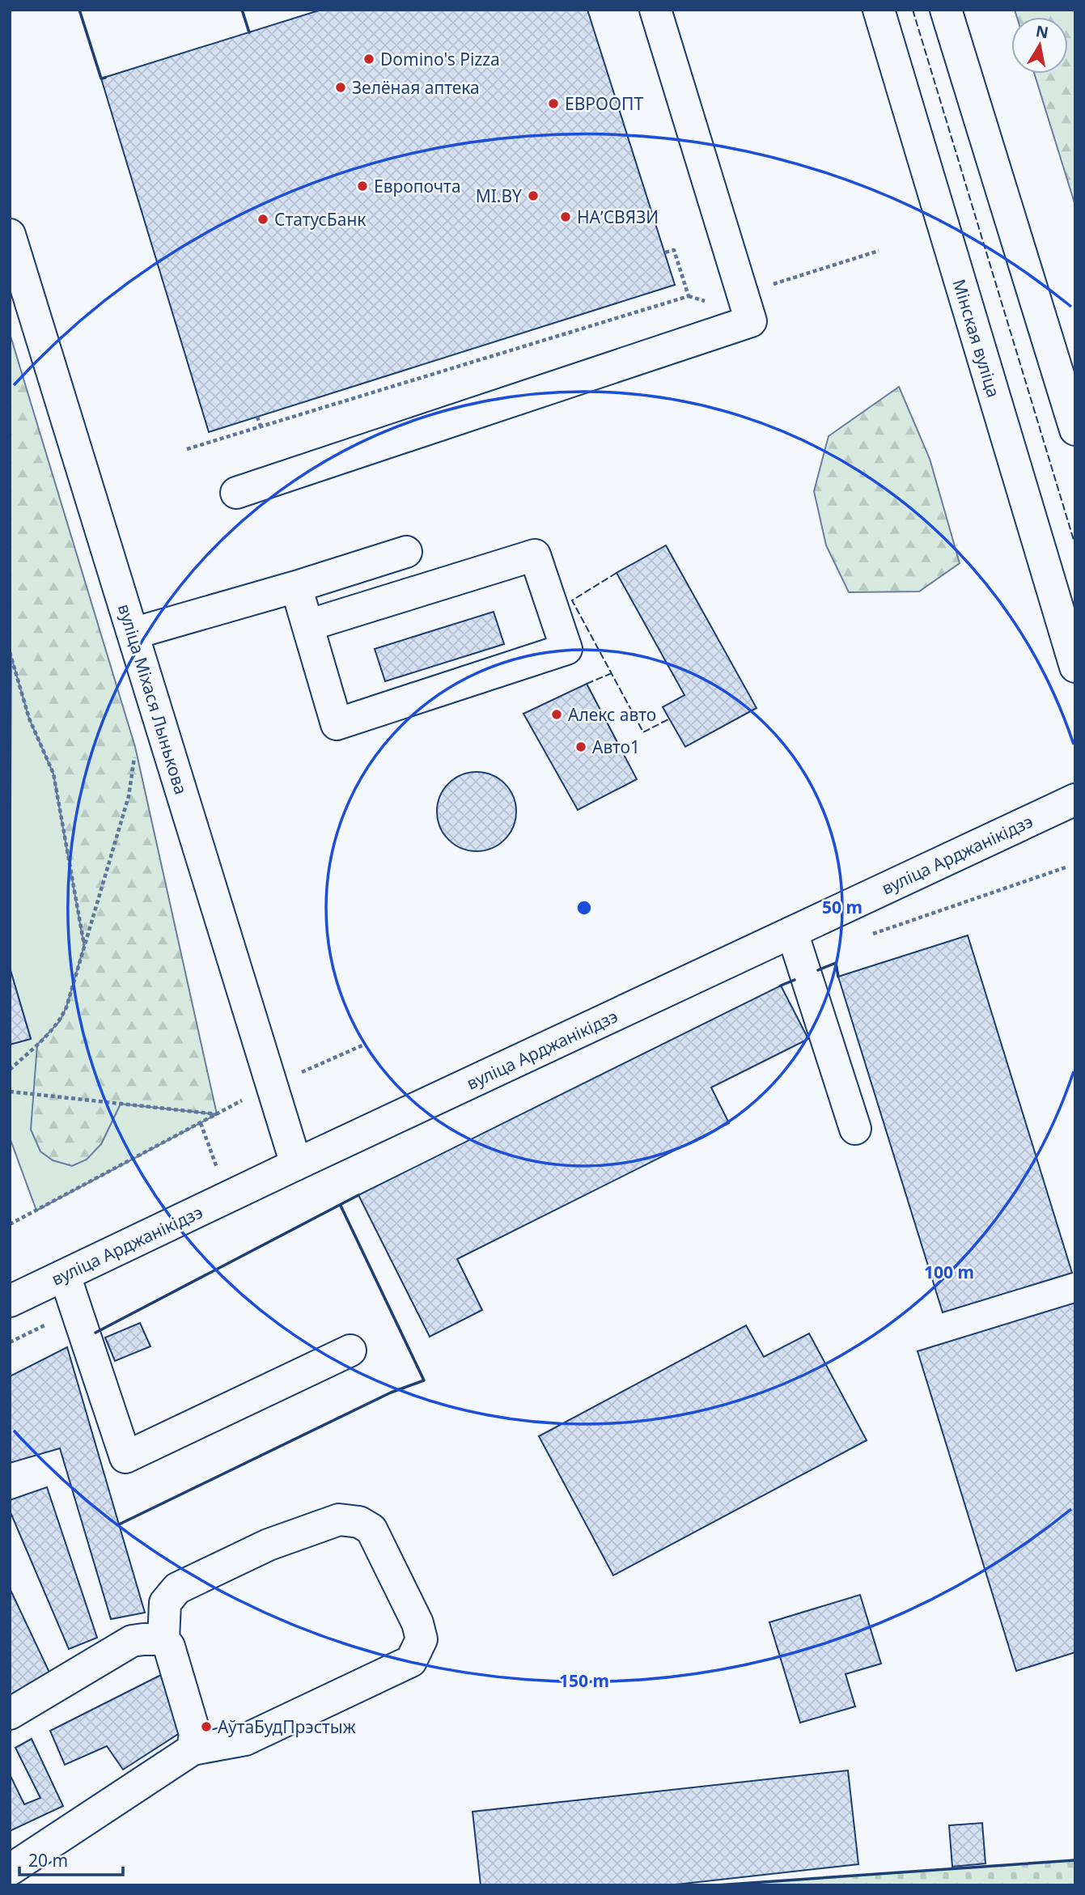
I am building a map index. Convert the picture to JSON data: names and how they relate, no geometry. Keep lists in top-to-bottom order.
{
  "streets": {
    "main road": ["Мінская вуліца", "вуліца Міхася Лынькова", "вуліца Арджанікідзэ"]
  },
  "crossings": [
    ["вуліца Міхася Лынькова", "вуліца Арджанікідзэ"]
  ],
  "places": [
    "Domino's Pizza",
    "Зелёная аптека",
    "ЕВРООПТ",
    "Европочта",
    "MI.BY",
    "НАʼСВЯЗИ",
    "СтатусБанк",
    "Алекс авто",
    "Авто1",
    "АўтаБудПрэстыж"
  ],
  "scale_bar": "20 m",
  "north": "top",
  "rings": ["50 m", "100 m", "150 m"]
}
